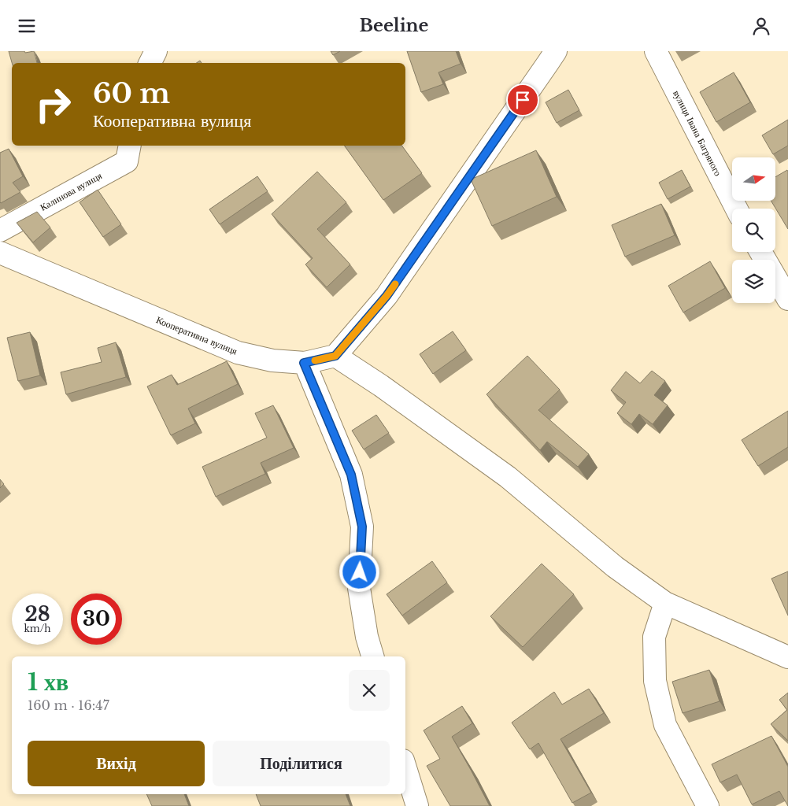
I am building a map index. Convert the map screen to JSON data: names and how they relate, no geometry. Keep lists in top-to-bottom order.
{
  "streets": {
    "street": ["вулиця Івана Багряного", "Калинова вулиця", "Кооперативна вулиця"]
  },
  "north": "right",
  "page": {
    "header": "Beeline",
    "turn": ["60 m", "Кооперативна вулиця"],
    "speed": "28 km/h",
    "limit": "30",
    "heading": ["1 хв", "160 m · 16:47"],
    "buttons": ["Вихід", "Поділитися"]
  }
}
